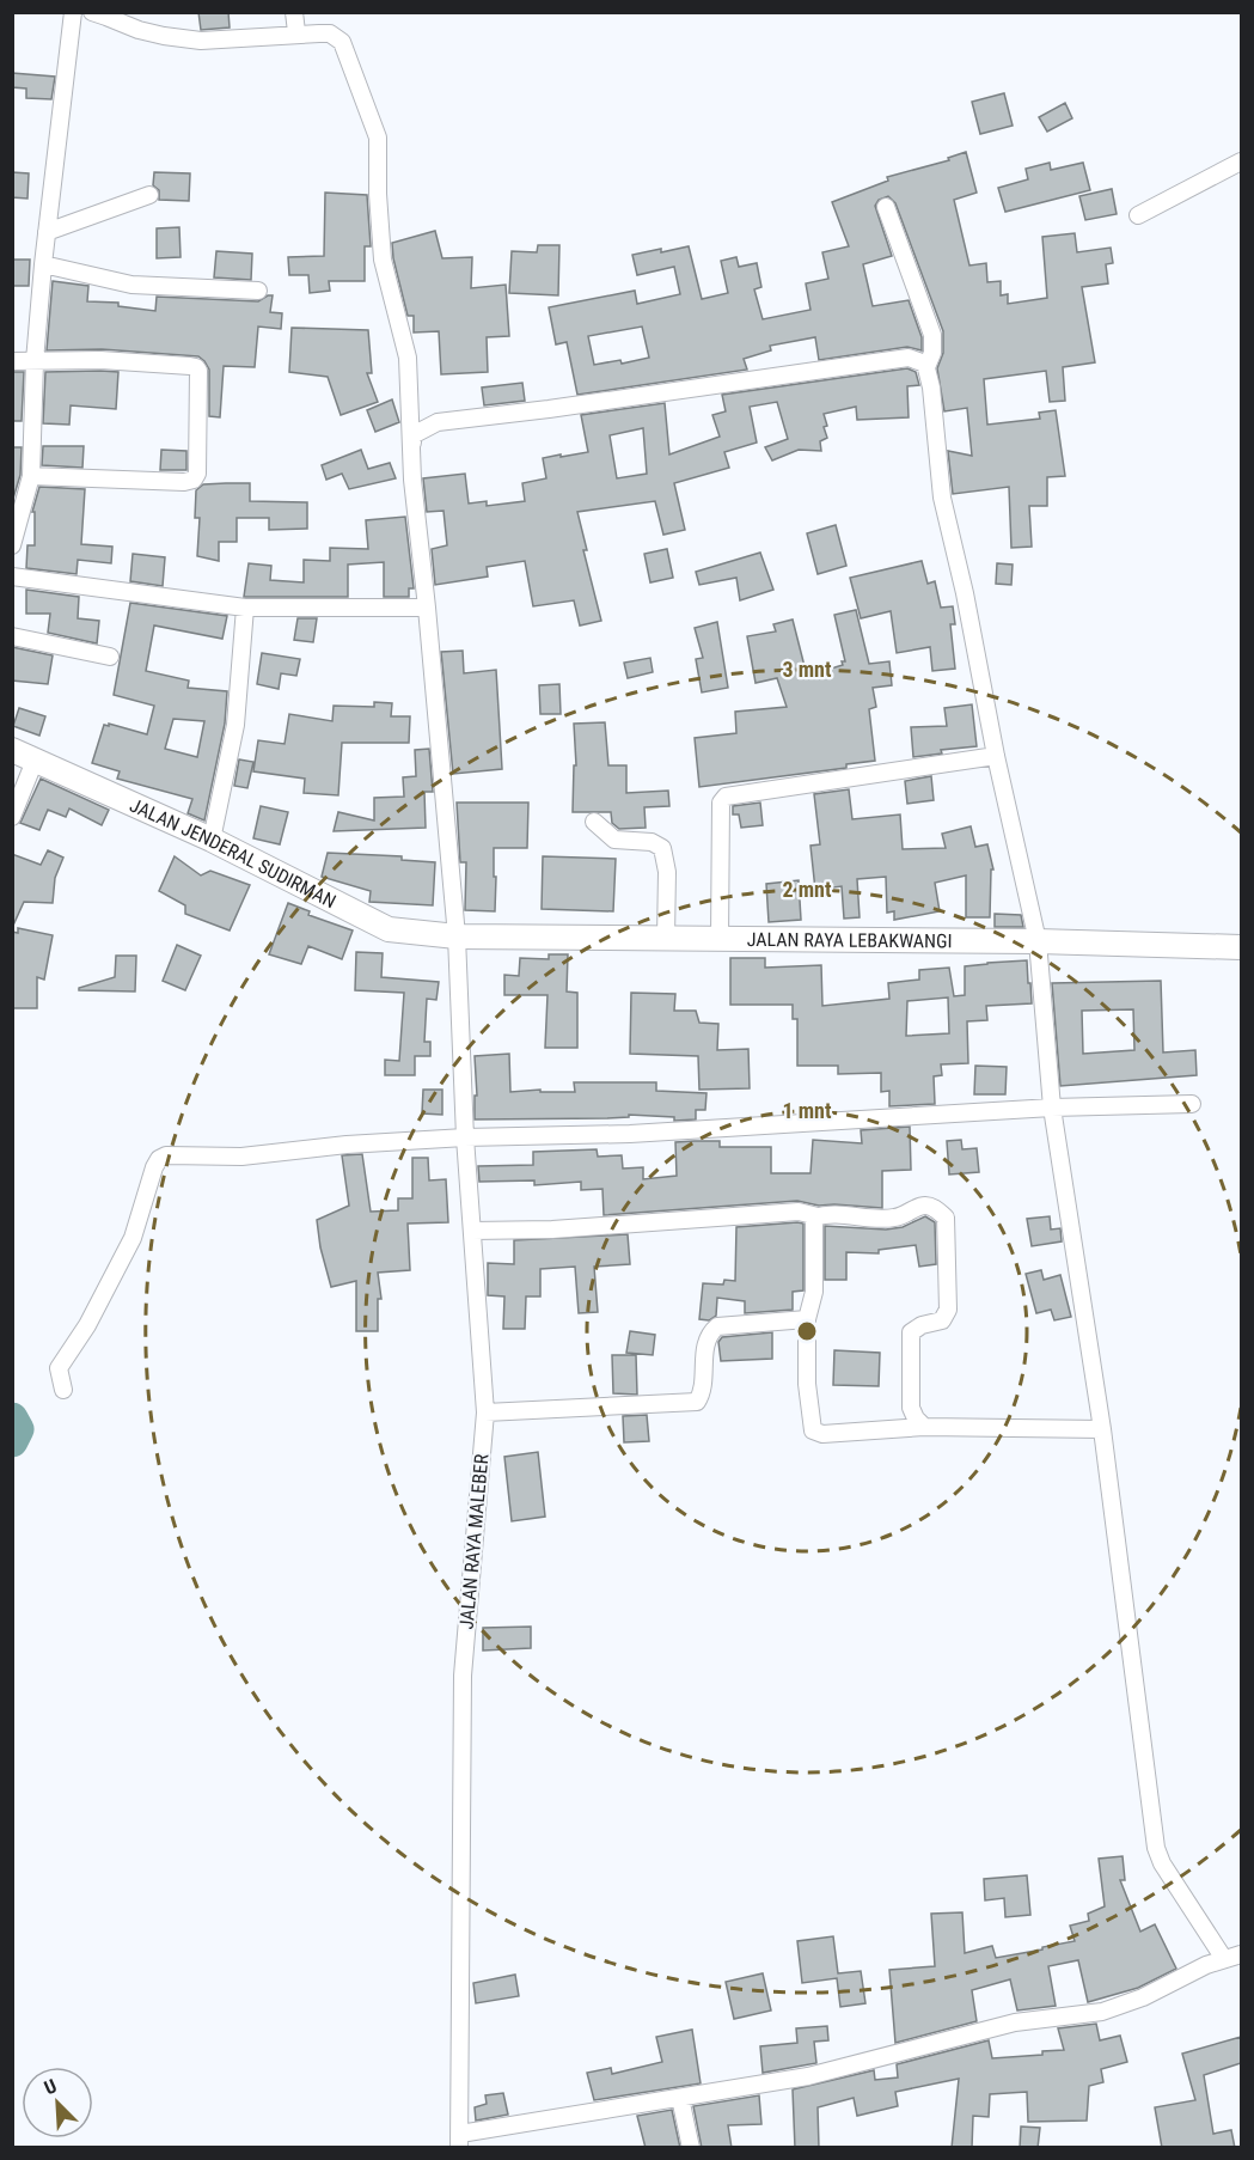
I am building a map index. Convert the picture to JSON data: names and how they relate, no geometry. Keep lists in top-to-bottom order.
{
  "streets": {
    "main road": ["JALAN JENDERAL SUDIRMAN", "JALAN RAYA LEBAKWANGI"],
    "street": ["JALAN RAYA MALEBER"]
  },
  "crossings": [
    ["JALAN JENDERAL SUDIRMAN", "JALAN RAYA LEBAKWANGI"],
    ["JALAN JENDERAL SUDIRMAN", "JALAN RAYA MALEBER"],
    ["JALAN RAYA LEBAKWANGI", "JALAN RAYA MALEBER"]
  ],
  "north": "top left",
  "rings": ["3 mnt", "2 mnt", "1 mnt"]
}
